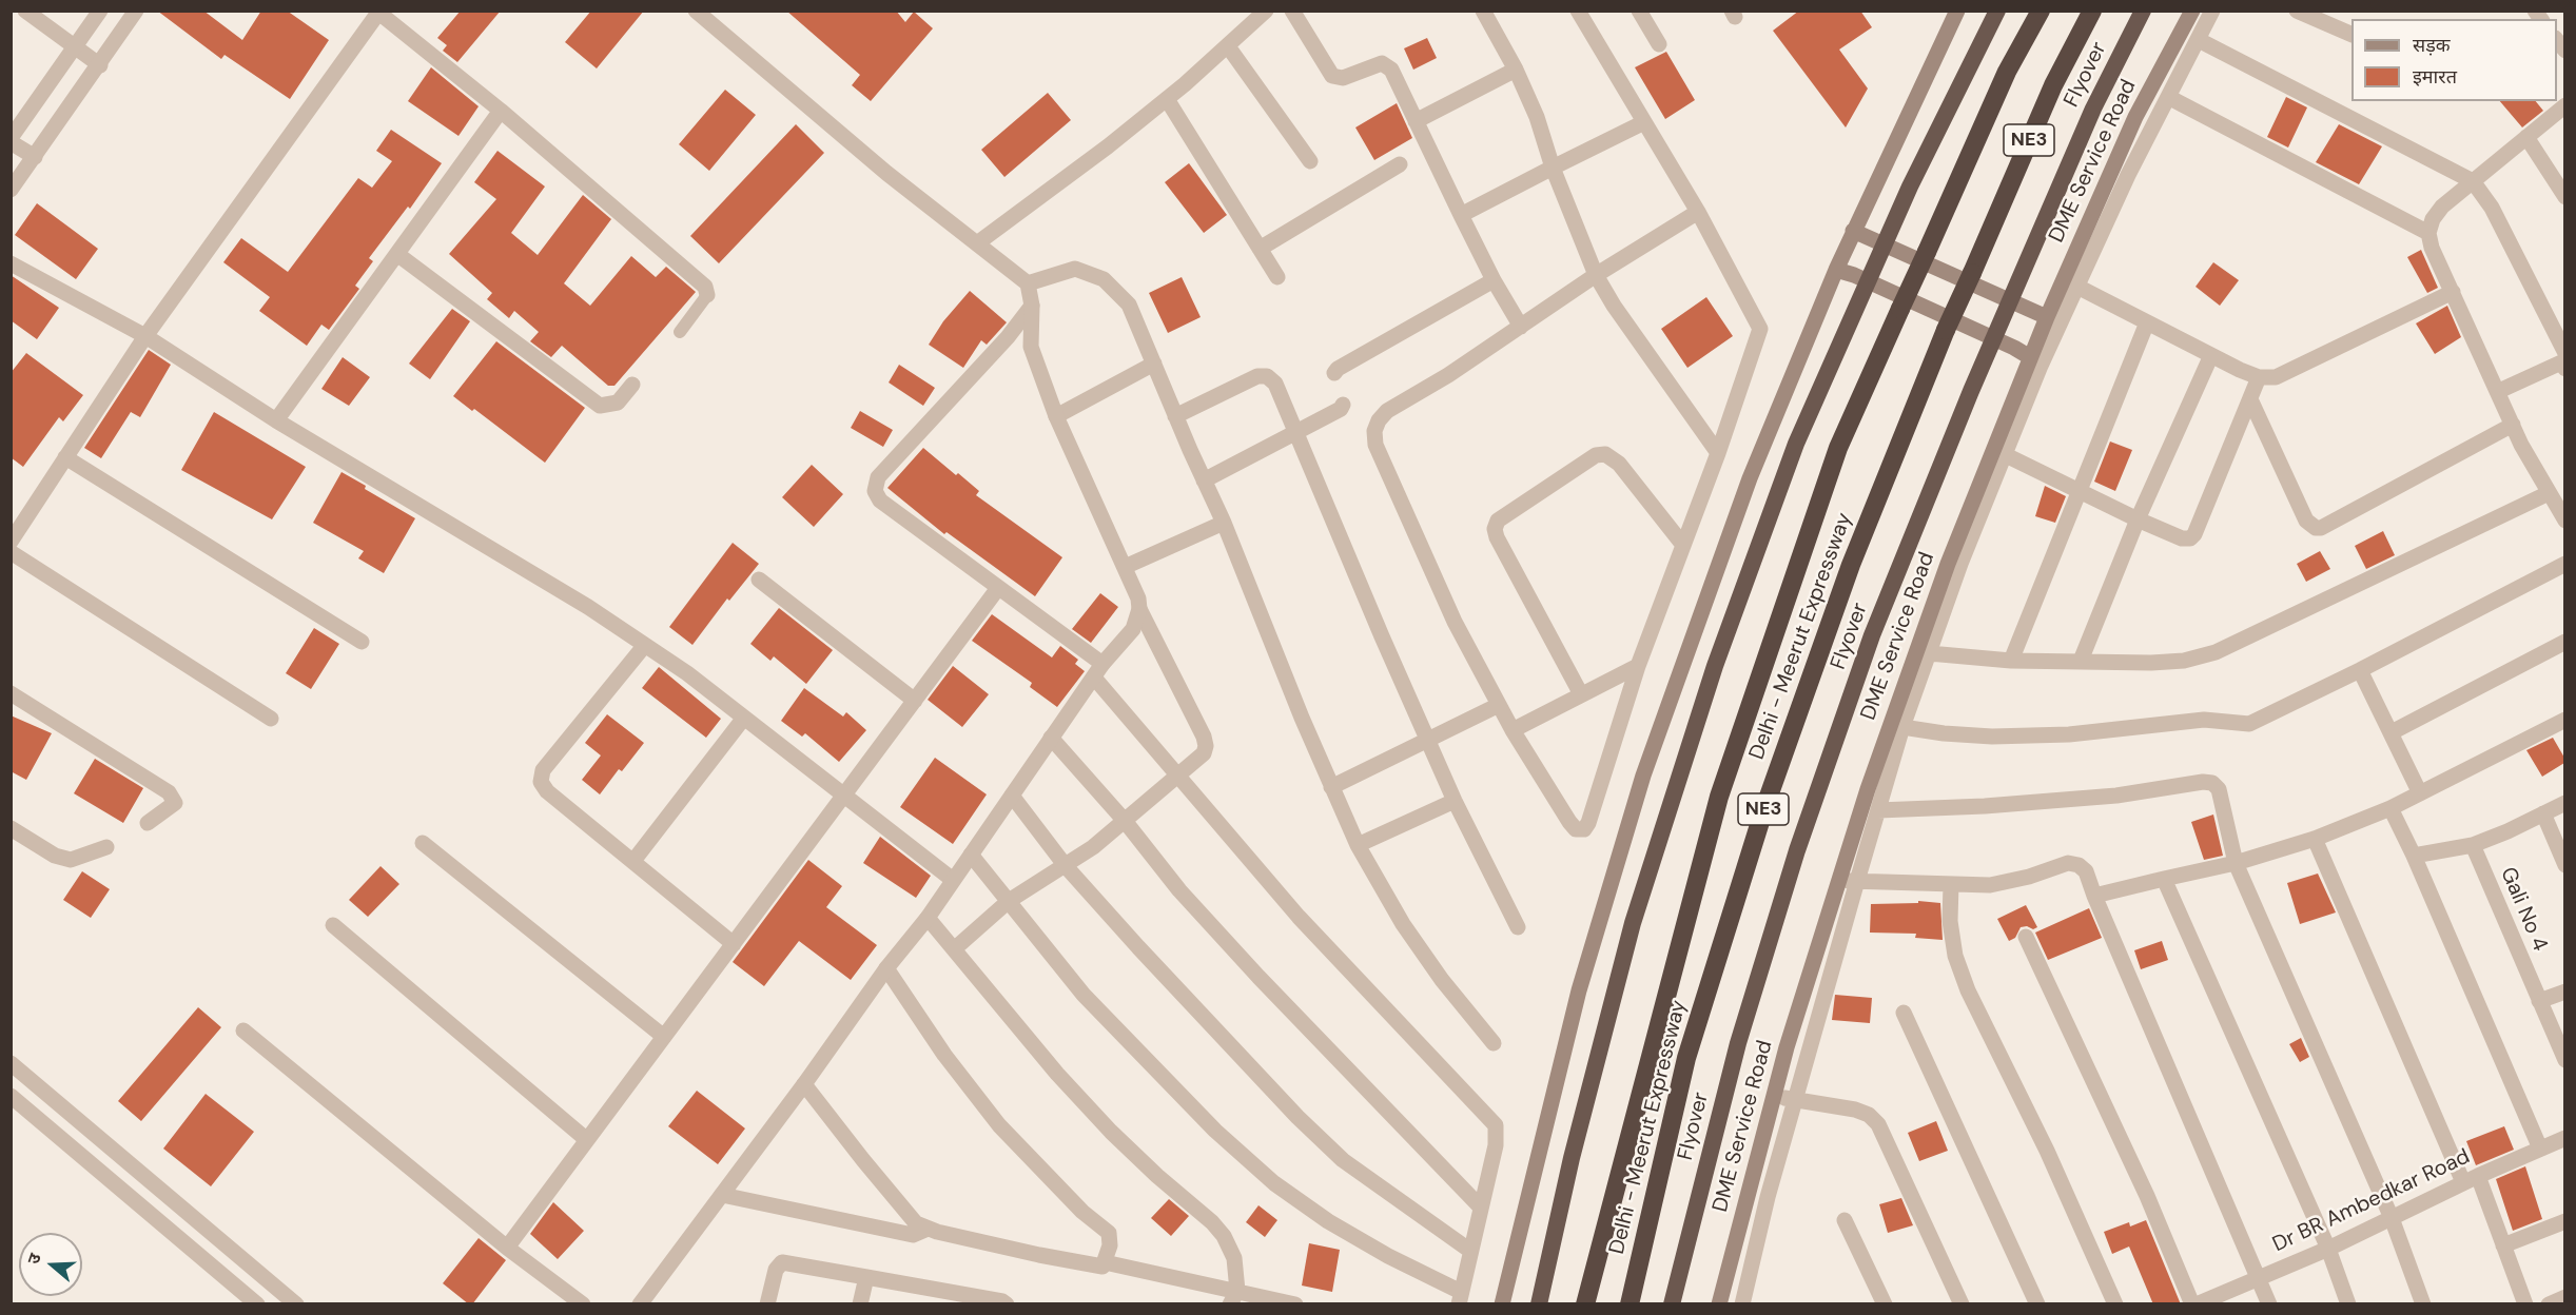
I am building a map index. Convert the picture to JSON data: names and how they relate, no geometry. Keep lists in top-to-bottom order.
{
  "streets": {
    "highway": ["Flyover", "NE3", "Delhi - Meerut Expressway"],
    "main road": ["DME Service Road"],
    "street": ["Gali No 4", "Dr BR Ambedkar Road"]
  },
  "legend": ["सड़क", "इमारत"],
  "north": "left"
}
